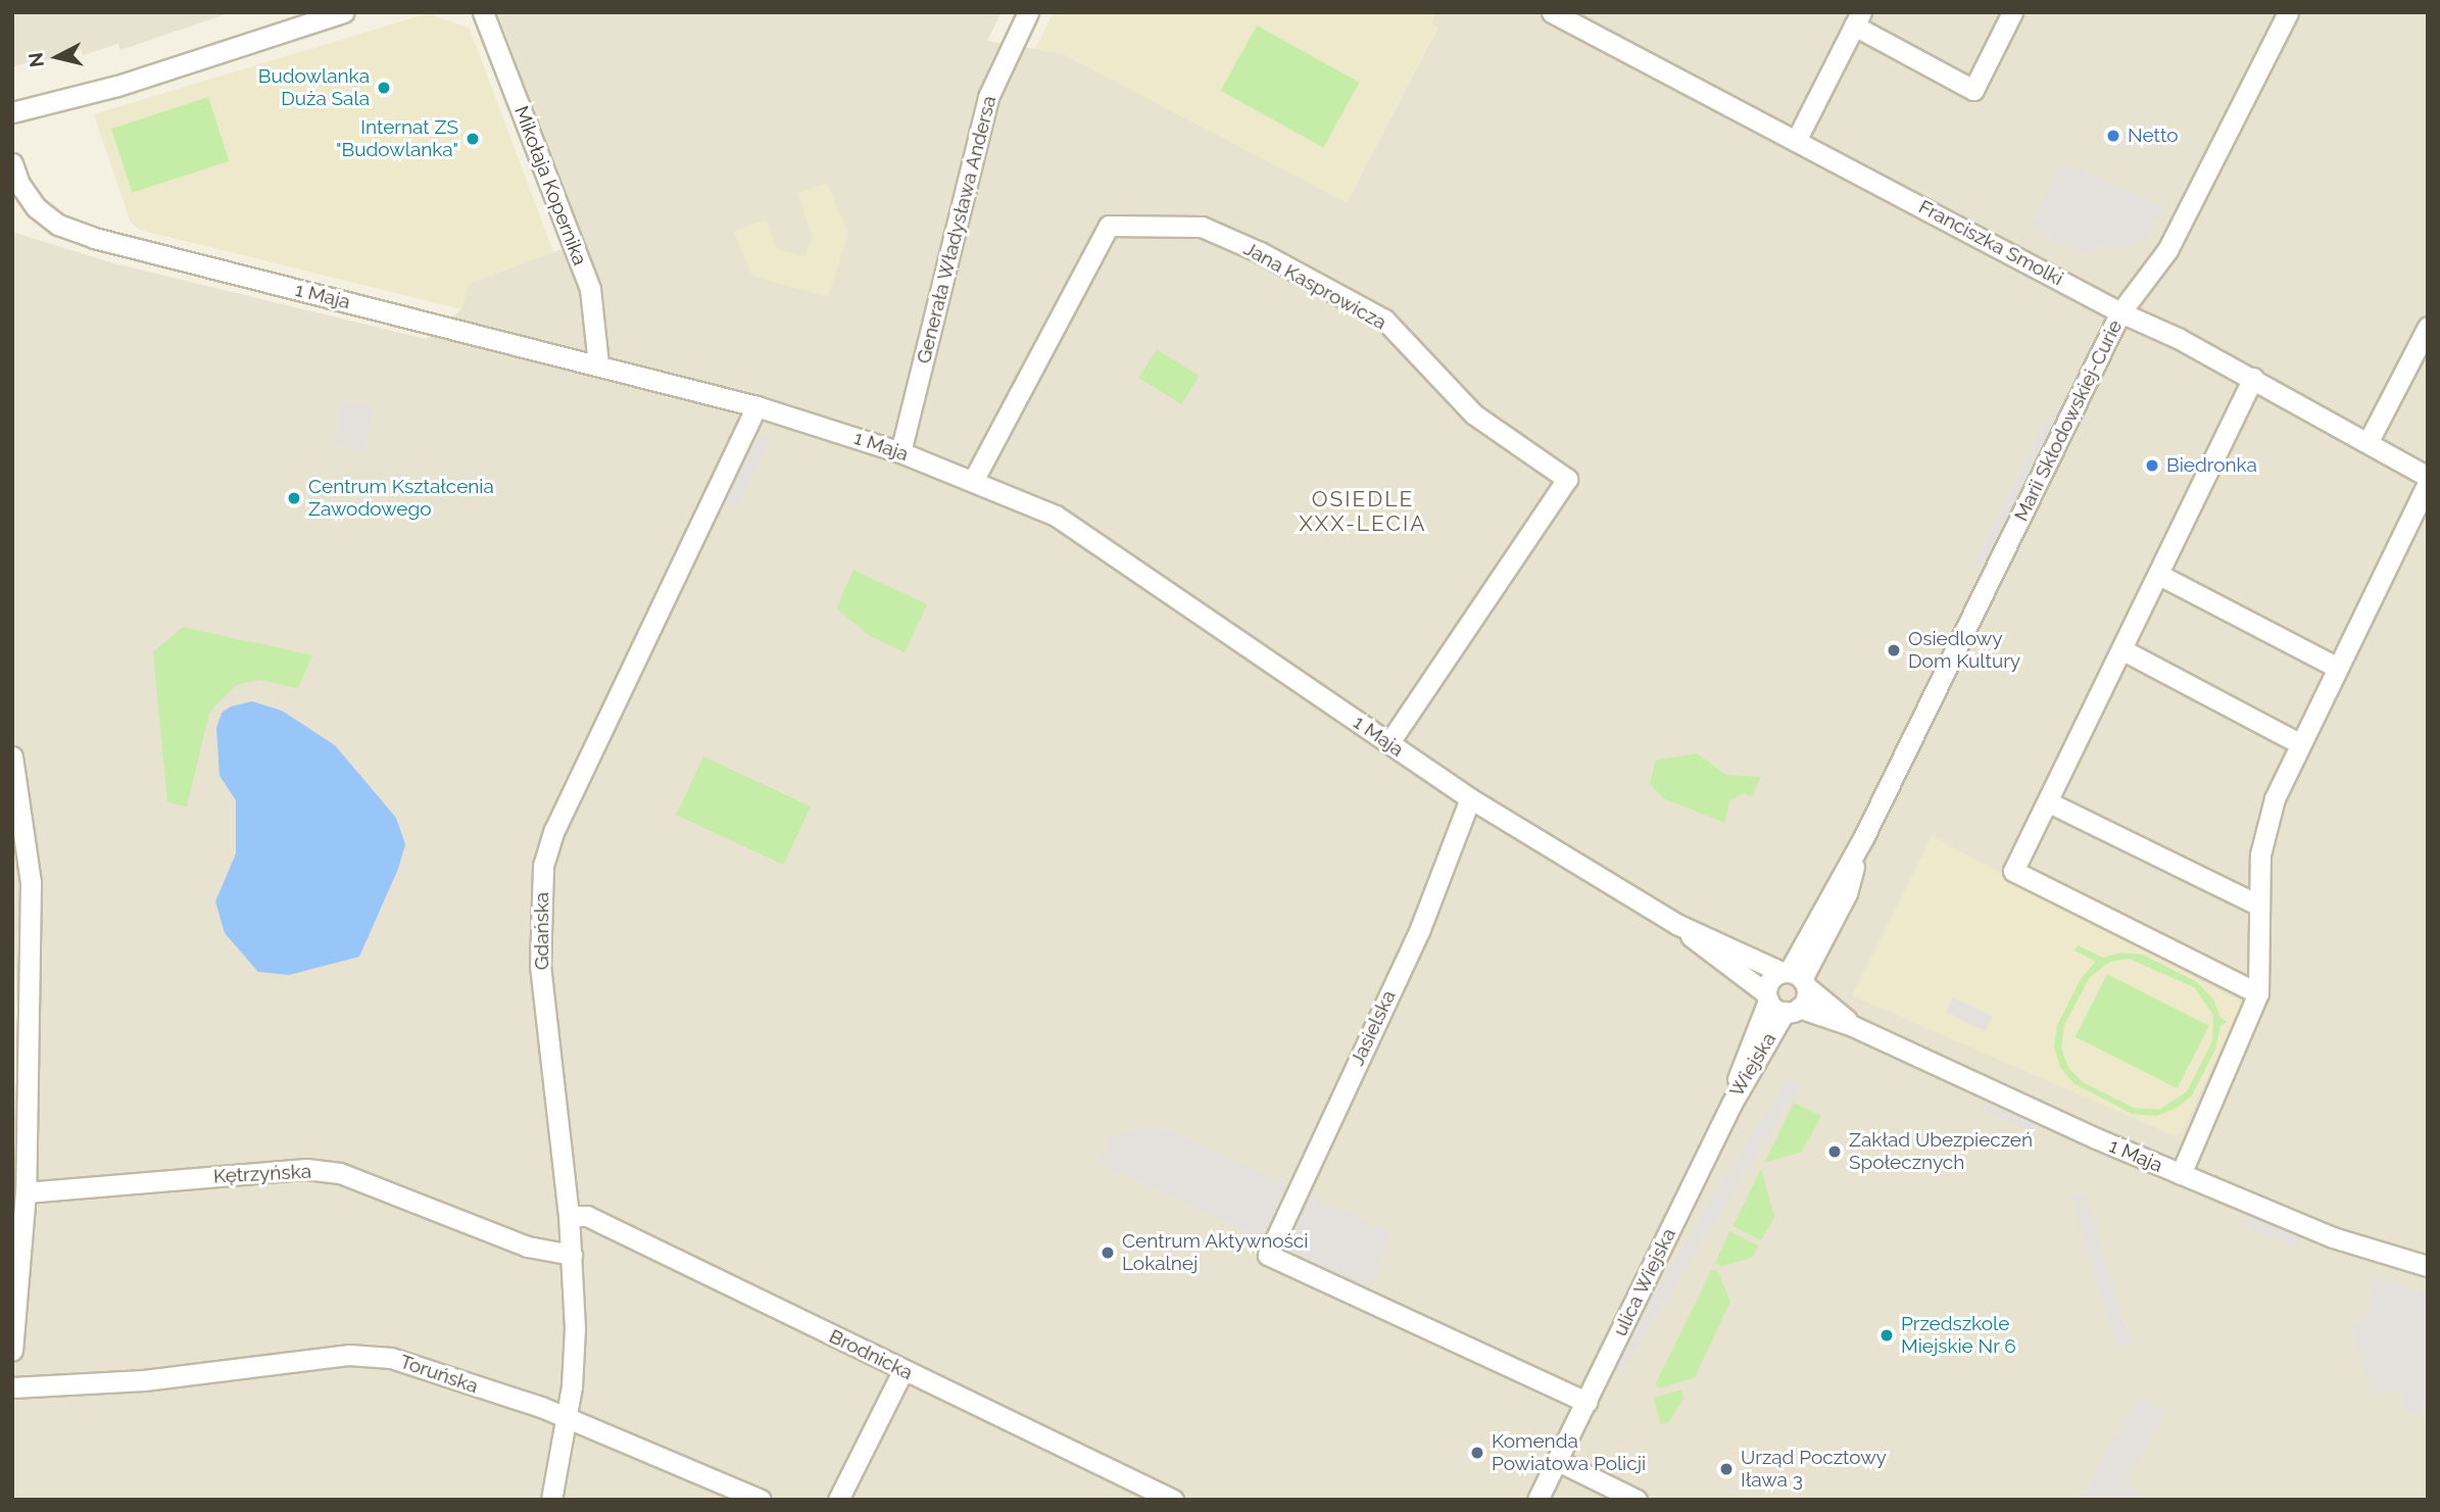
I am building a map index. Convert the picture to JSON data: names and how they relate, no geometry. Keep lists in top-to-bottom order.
{
  "streets": {
    "street": [
      "Mikołaja Kopernika",
      "Generała Władysława Andersa",
      "Franciszka Smolki",
      "Jana Kasprowicza",
      "1 Maja",
      "Marii Skłodowskiej-Curie",
      "Gdańska",
      "Jasielska",
      "Wiejska",
      "Kętrzyńska",
      "ulica Wiejska",
      "Brodnicka",
      "Toruńska"
    ]
  },
  "crossings": [
    ["Mikołaja Kopernika", "1 Maja"],
    ["Generała Władysława Andersa", "1 Maja"],
    ["Franciszka Smolki", "Marii Skłodowskiej-Curie"],
    ["Jana Kasprowicza", "1 Maja"],
    ["1 Maja", "Marii Skłodowskiej-Curie"],
    ["1 Maja", "Gdańska"],
    ["1 Maja", "Jasielska"],
    ["1 Maja", "Wiejska"],
    ["Marii Skłodowskiej-Curie", "Wiejska"],
    ["Gdańska", "Kętrzyńska"],
    ["Gdańska", "Brodnicka"],
    ["Gdańska", "Toruńska"],
    ["Jasielska", "ulica Wiejska"],
    ["Wiejska", "ulica Wiejska"]
  ],
  "districts": ["OSIEDLE XXX-LECIA"],
  "places": [
    "Budowlanka Duża Sala",
    "Netto",
    "Internat ZS \"Budowlanka\"",
    "Biedronka",
    "Centrum Kształcenia Zawodowego",
    "Osiedlowy Dom Kultury",
    "Zakład Ubezpieczeń Społecznych",
    "Centrum Aktywności Lokalnej",
    "Przedszkole Miejskie Nr 6",
    "Komenda Powiatowa Policji",
    "Urząd Pocztowy Iława 3"
  ],
  "north": "left"
}
